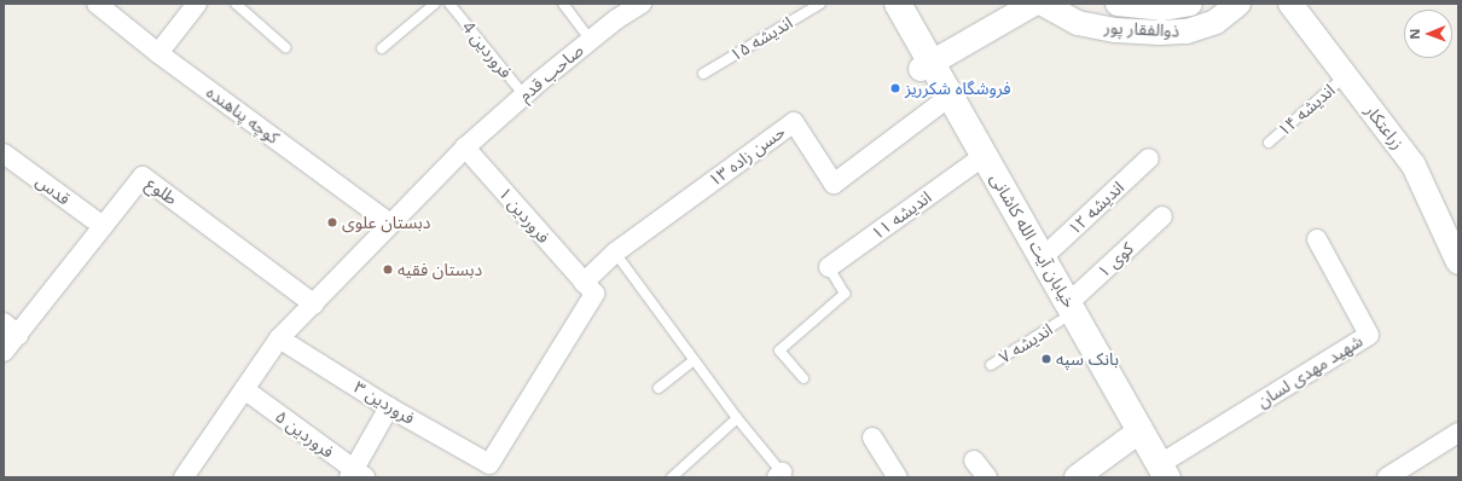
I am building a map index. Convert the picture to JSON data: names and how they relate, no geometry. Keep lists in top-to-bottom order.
{
  "streets": {
    "main road": ["خیابان آیت الله کاشانی"],
    "street": [
      "ذوالفقار پور",
      "صاحب قدم",
      "کوچه پناهنده",
      "زراعتکار",
      "حسن زاده ۱۳",
      "قدس",
      "طلوع",
      "اندیشه ۱۲",
      "فروردین ۱",
      "اندیشه ۱۱",
      "کوی ۱",
      "شهید مهدی لسان",
      "فروردین ۳",
      "فروردین ۵"
    ],
    "lane": [
      "اندیشه ۱۵",
      "فروردین 4",
      "اندیشه ۱۴",
      "اندیشه ۷"
    ]
  },
  "crossings": [
    ["فروردین 4", "صاحب قدم"],
    ["صاحب قدم", "کوچه پناهنده"],
    ["صاحب قدم", "طلوع"],
    ["صاحب قدم", "فروردین ۱"],
    ["صاحب قدم", "فروردین ۳"],
    ["صاحب قدم", "فروردین ۵"],
    ["اندیشه ۱۴", "زراعتکار"],
    ["حسن زاده ۱۳", "فروردین ۱"],
    ["حسن زاده ۱۳", "خیابان آیت الله کاشانی"],
    ["حسن زاده ۱۳", "فروردین ۳"],
    ["قدس", "طلوع"],
    ["اندیشه ۱۲", "خیابان آیت الله کاشانی"],
    ["فروردین ۱", "فروردین ۳"],
    ["اندیشه ۱۱", "خیابان آیت الله کاشانی"],
    ["خیابان آیت الله کاشانی", "کوی ۱"],
    ["خیابان آیت الله کاشانی", "اندیشه ۷"],
    ["خیابان آیت الله کاشانی", "شهید مهدی لسان"],
    ["کوی ۱", "اندیشه ۷"]
  ],
  "places": [
    "فروشگاه شکرریز",
    "دبستان علوی",
    "دبستان فقیه",
    "بانک سپه"
  ],
  "north": "left"
}
